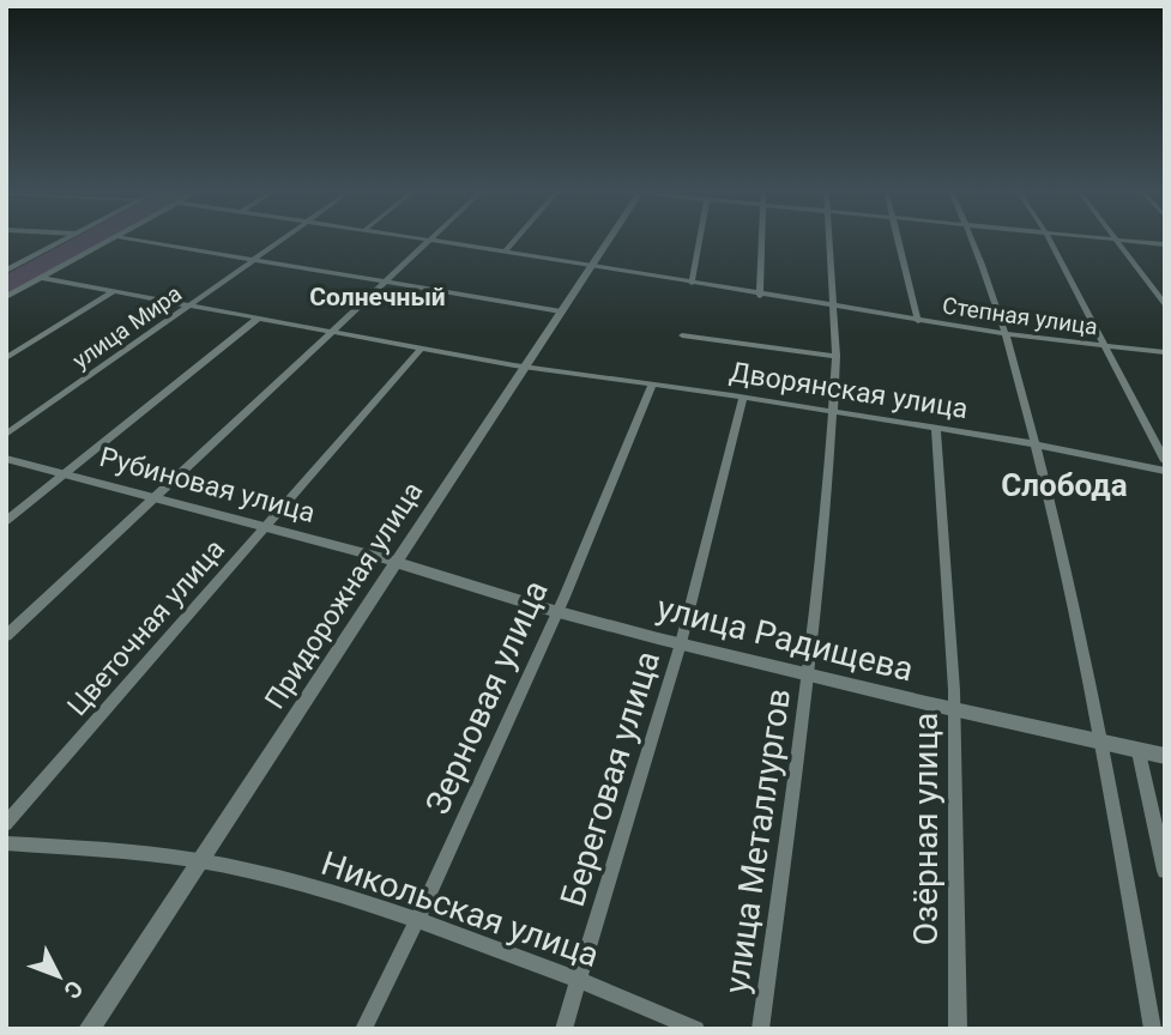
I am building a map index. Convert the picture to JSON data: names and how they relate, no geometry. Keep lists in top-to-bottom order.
{
  "streets": {
    "street": [
      "Степная улица",
      "улица Мира",
      "Дворянская улица",
      "Рубиновая улица",
      "Придорожная улица",
      "Цветочная улица",
      "улица Радищева",
      "Зерновая улица",
      "Береговая улица",
      "Озёрная улица",
      "улица Металлургов",
      "Никольская улица"
    ]
  },
  "crossings": [
    ["Степная улица", "Придорожная улица"],
    ["улица Мира", "Дворянская улица"],
    ["Дворянская улица", "Придорожная улица"],
    ["Дворянская улица", "Цветочная улица"],
    ["Дворянская улица", "Зерновая улица"],
    ["Дворянская улица", "Береговая улица"],
    ["Дворянская улица", "Озёрная улица"],
    ["Дворянская улица", "улица Металлургов"],
    ["Рубиновая улица", "Придорожная улица"],
    ["Рубиновая улица", "Цветочная улица"],
    ["Рубиновая улица", "улица Радищева"],
    ["Придорожная улица", "улица Радищева"],
    ["Придорожная улица", "Никольская улица"],
    ["улица Радищева", "Зерновая улица"],
    ["улица Радищева", "Береговая улица"],
    ["улица Радищева", "Озёрная улица"],
    ["улица Радищева", "улица Металлургов"],
    ["Зерновая улица", "Никольская улица"],
    ["Береговая улица", "Никольская улица"]
  ],
  "districts": ["Солнечный", "Слобода"],
  "north": "bottom right"
}
